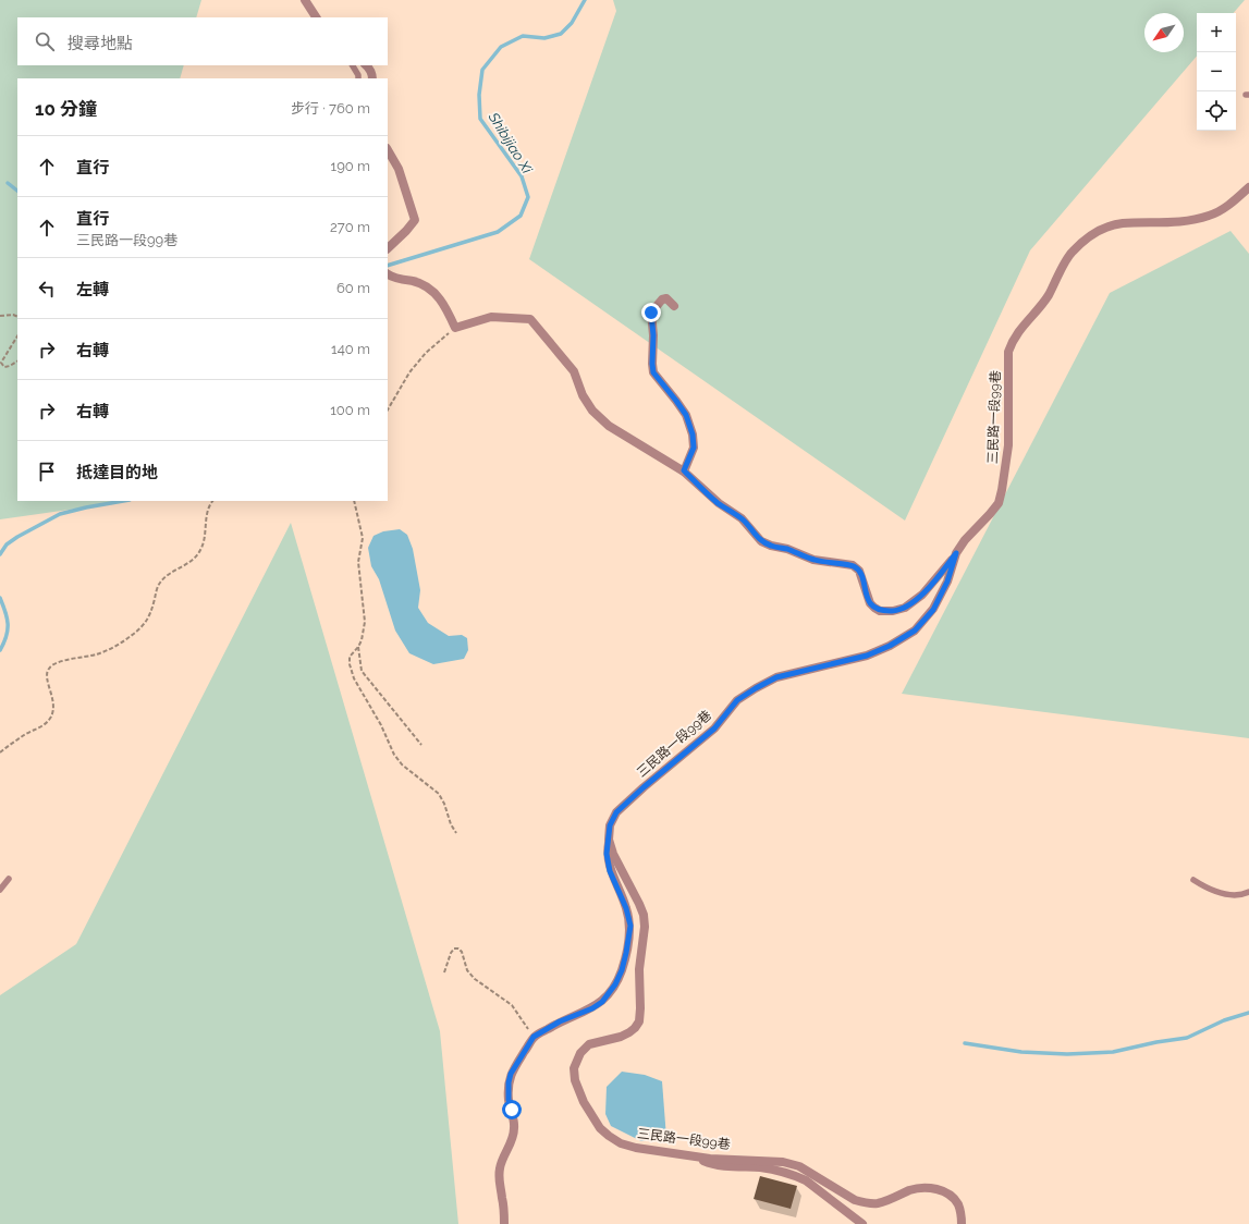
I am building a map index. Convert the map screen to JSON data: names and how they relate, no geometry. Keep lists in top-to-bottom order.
{
  "streets": {
    "street": ["三民路一段99巷"]
  },
  "water": ["Shibijiao Xi"],
  "north": "bottom left",
  "page": {
    "map_buttons": ["+", "−"],
    "search": "搜尋地點",
    "heading": ["10 分鐘", "步行 · 760 m"],
    "list": [
      ["直行", "190 m"],
      ["直行", "三民路一段99巷", "270 m"],
      ["左轉", "60 m"],
      ["右轉", "140 m"],
      ["右轉", "100 m"],
      "抵達目的地"
    ]
  }
}
